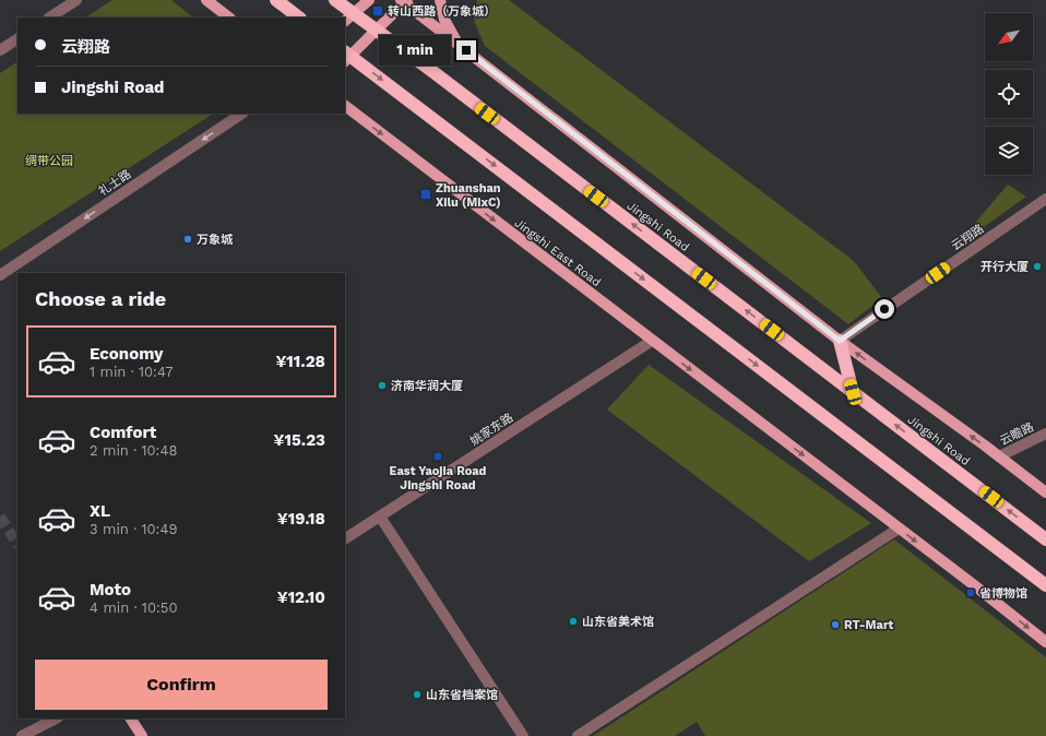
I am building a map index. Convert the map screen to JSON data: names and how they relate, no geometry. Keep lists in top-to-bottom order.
{
  "streets": {
    "highway": ["Jingshi Road"],
    "main road": ["Jingshi East Road"],
    "street": [
      "礼士路",
      "云翔路",
      "姚家东路",
      "云瞻路"
    ]
  },
  "crossings": [
    ["Jingshi Road", "云翔路"],
    ["Jingshi Road", "云瞻路"],
    ["Jingshi East Road", "姚家东路"]
  ],
  "one_way": ["礼士路", "Jingshi East Road"],
  "parks": ["绸带公园"],
  "places": {
    "transit": [
      "转山西路（万象城）",
      "Zhuanshan Xilu (MixC)",
      "East Yaojia Road Jingshi Road",
      "省博物馆"
    ],
    "other": [
      "万象城",
      "开行大厦",
      "济南华润大厦",
      "山东省美术馆",
      "RT-Mart",
      "山东省档案馆"
    ]
  },
  "north": "bottom left",
  "page": {
    "banner": ["云翔路", "Jingshi Road"],
    "bubble": "1 min",
    "heading": "Choose a ride",
    "list": [
      {
        "name": "Economy",
        "note": "1 min · 10:47",
        "value": "¥11.28"
      },
      {
        "name": "Comfort",
        "note": "2 min · 10:48",
        "value": "¥15.23"
      },
      {
        "name": "XL",
        "note": "3 min · 10:49",
        "value": "¥19.18"
      },
      {
        "name": "Moto",
        "note": "4 min · 10:50",
        "value": "¥12.10"
      }
    ],
    "buttons": "Confirm"
  }
}
